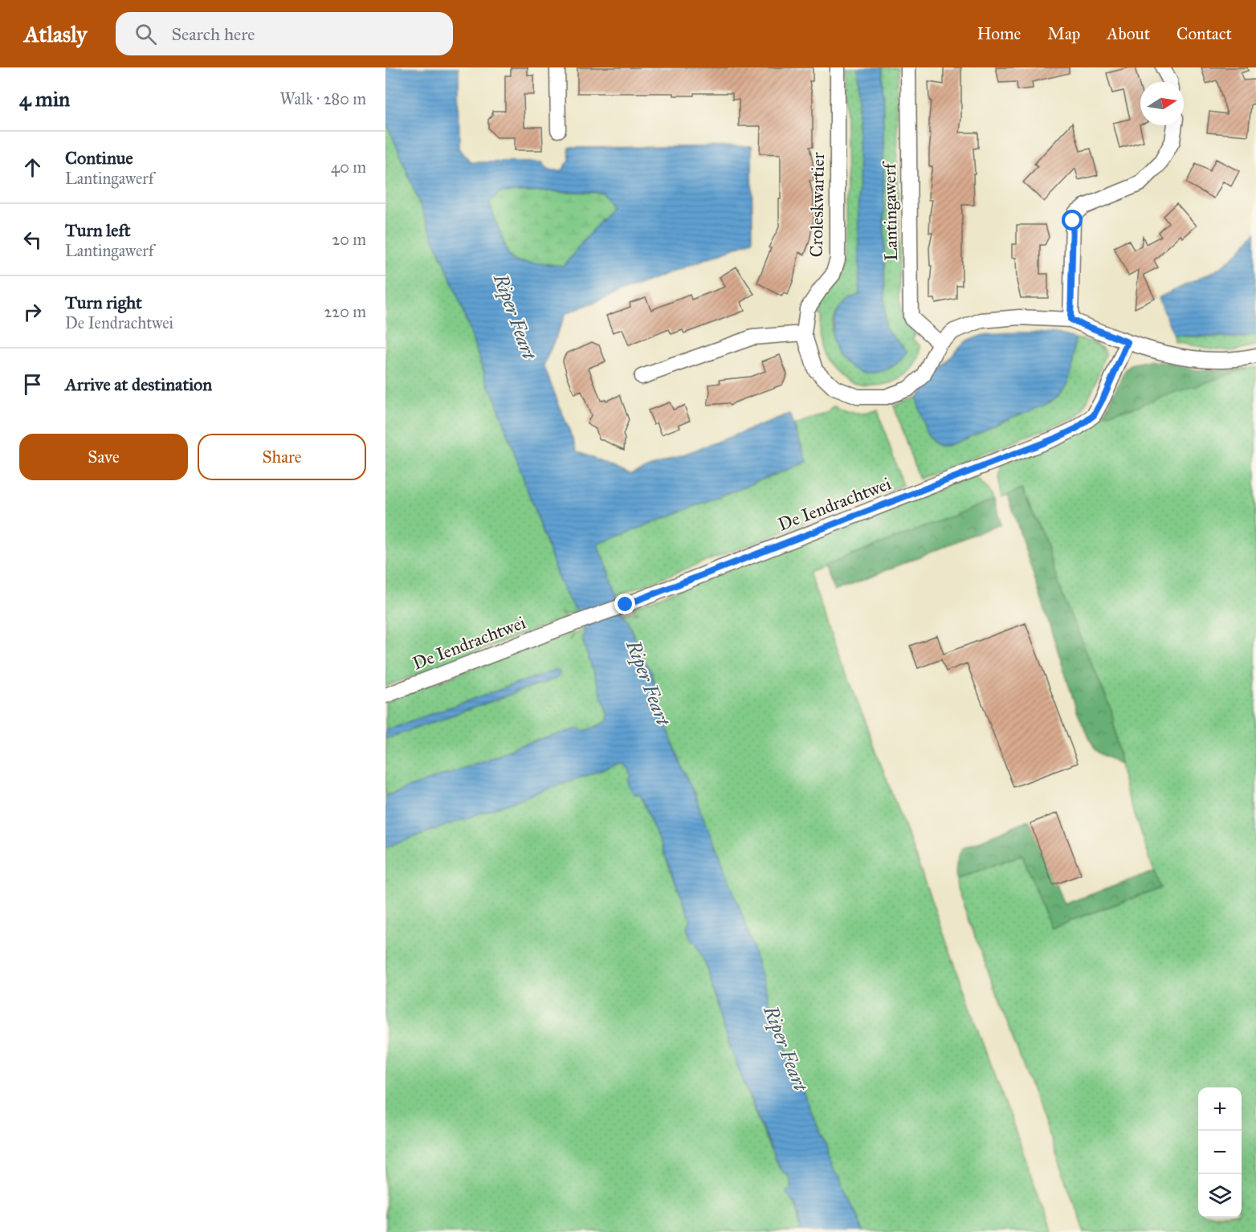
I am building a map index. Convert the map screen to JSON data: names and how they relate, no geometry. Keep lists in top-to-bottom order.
{
  "streets": {
    "street": ["Croleskwartier", "Lantingawerf", "De Iendrachtwei"]
  },
  "crossings": [
    ["Croleskwartier", "Lantingawerf"]
  ],
  "water": ["Riper Feart"],
  "north": "right",
  "page": {
    "header": "Atlasly",
    "search": "Search here",
    "nav": [
      "Home",
      "Map",
      "About",
      "Contact"
    ],
    "heading": ["4 min", "Walk · 280 m"],
    "list": [
      ["Continue", "Lantingawerf", "40 m"],
      ["Turn left", "Lantingawerf", "20 m"],
      ["Turn right", "De Iendrachtwei", "220 m"],
      "Arrive at destination"
    ],
    "buttons": ["Save", "Share"],
    "map_buttons": ["+", "−"]
  }
}
